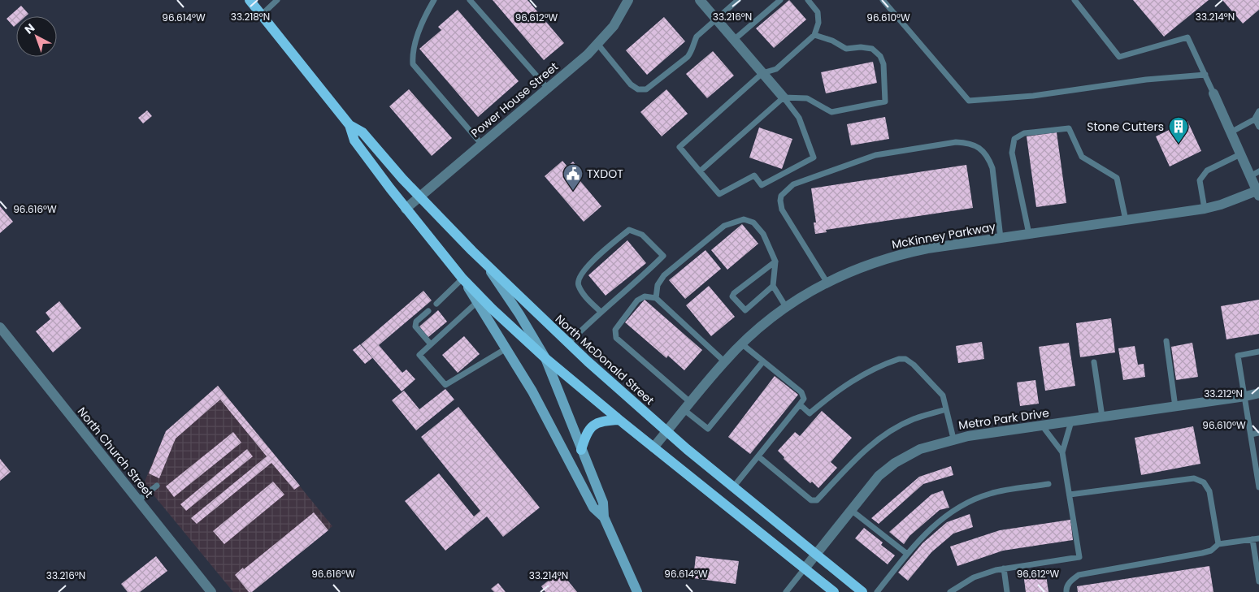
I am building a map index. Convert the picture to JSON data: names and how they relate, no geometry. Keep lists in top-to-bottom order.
{
  "streets": {
    "main road": ["North McDonald Street"],
    "street": [
      "Power House Street",
      "McKinney Parkway",
      "Metro Park Drive",
      "North Church Street"
    ]
  },
  "crossings": [
    ["Power House Street", "North McDonald Street"],
    ["McKinney Parkway", "North McDonald Street"],
    ["North McDonald Street", "Metro Park Drive"]
  ],
  "places": {
    "building": ["Stone Cutters"],
    "public building": ["TXDOT"]
  },
  "north": "top left",
  "coordinates": [
    "33.216°N",
    "33.214°N",
    "33.218°N",
    "96.614°W",
    "96.612°W",
    "96.610°W",
    "96.616°W",
    "33.212°N"
  ]
}
